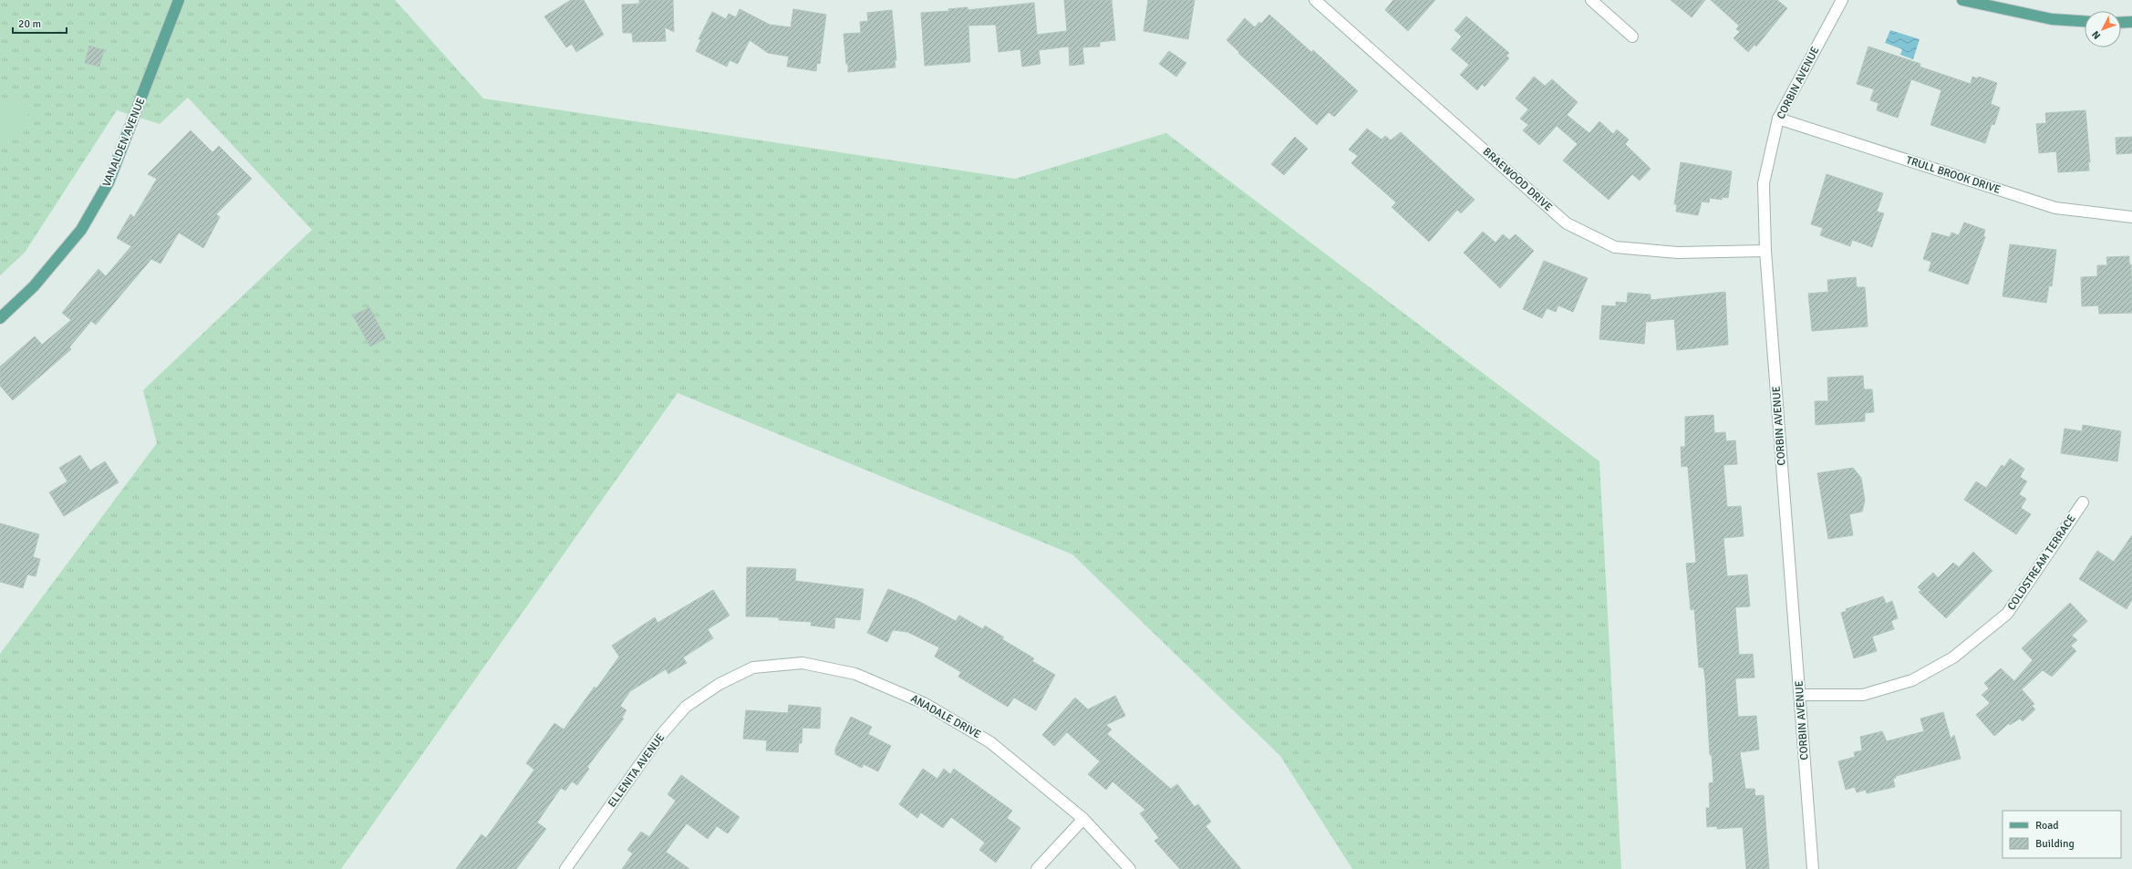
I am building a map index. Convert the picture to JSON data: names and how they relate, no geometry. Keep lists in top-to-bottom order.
{
  "streets": {
    "main road": ["VANALDEN AVENUE"],
    "street": [
      "CORBIN AVENUE",
      "TRULL BROOK DRIVE",
      "BRAEWOOD DRIVE",
      "COLDSTREAM TERRACE",
      "ANADALE DRIVE",
      "ELLENITA AVENUE"
    ]
  },
  "crossings": [
    ["CORBIN AVENUE", "TRULL BROOK DRIVE"],
    ["CORBIN AVENUE", "BRAEWOOD DRIVE"],
    ["CORBIN AVENUE", "COLDSTREAM TERRACE"],
    ["ANADALE DRIVE", "ELLENITA AVENUE"]
  ],
  "legend": ["Road", "Building"],
  "scale_bar": "20 m",
  "north": "bottom left"
}
